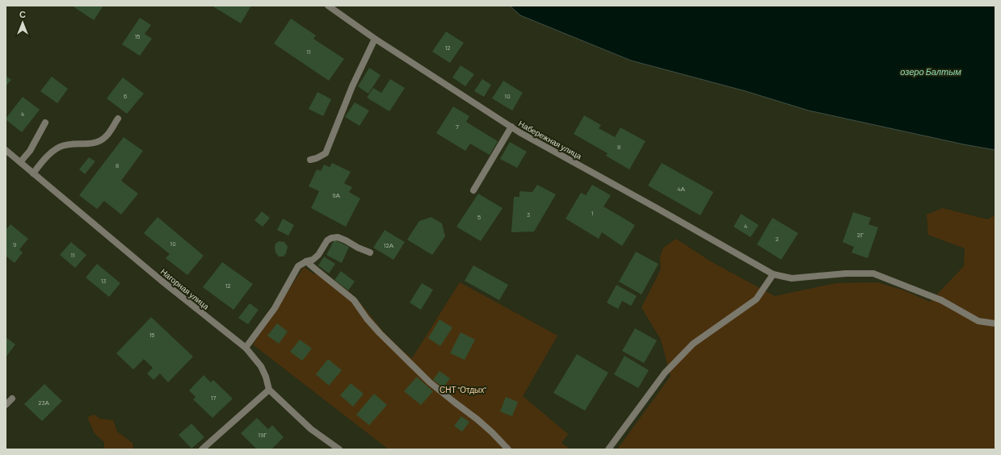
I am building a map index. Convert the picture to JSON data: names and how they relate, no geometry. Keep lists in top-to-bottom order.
{
  "streets": {
    "street": ["Набережная улица", "Нагорная улица"]
  },
  "water": ["озеро Балтым"],
  "parks": ["СНТ \"Отдых\""],
  "house_numbers": [
    "15",
    "12",
    "11",
    "6",
    "10",
    "4",
    "7",
    "8",
    "8",
    "4А",
    "9А",
    "1",
    "3",
    "5",
    "4",
    "2Г",
    "2",
    "10",
    "9",
    "12А",
    "11",
    "13",
    "12",
    "15",
    "17",
    "23А",
    "19Г"
  ],
  "north": "top"
}
